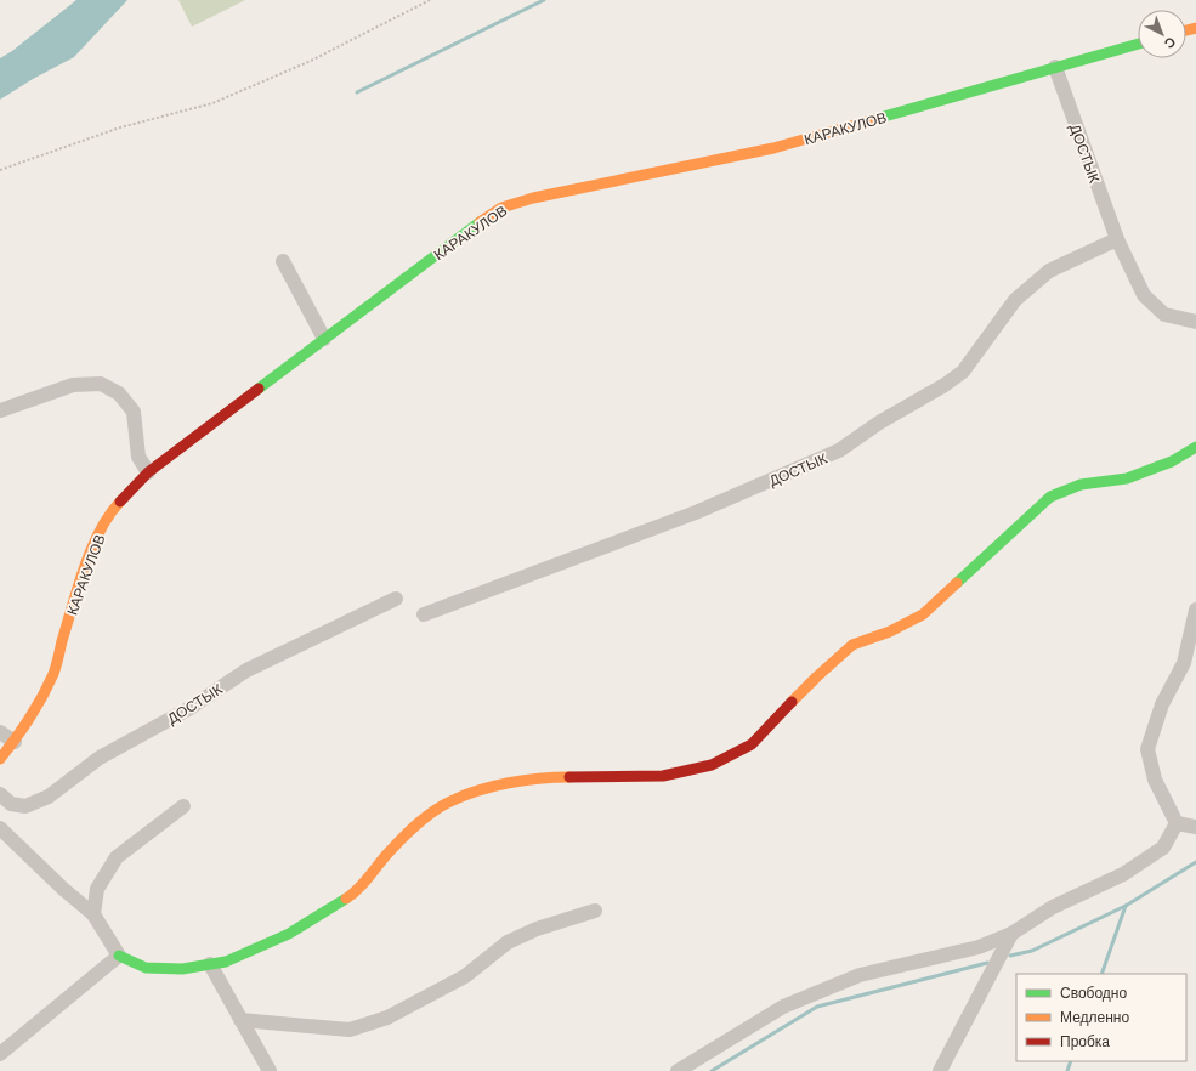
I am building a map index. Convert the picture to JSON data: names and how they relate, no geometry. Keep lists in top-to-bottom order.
{
  "streets": {
    "main road": ["КАРАКУЛОВ"],
    "street": ["ДОСТЫК"]
  },
  "crossings": [
    ["КАРАКУЛОВ", "ДОСТЫК"]
  ],
  "legend": ["Свободно", "Медленно", "Пробка"],
  "north": "bottom right"
}
